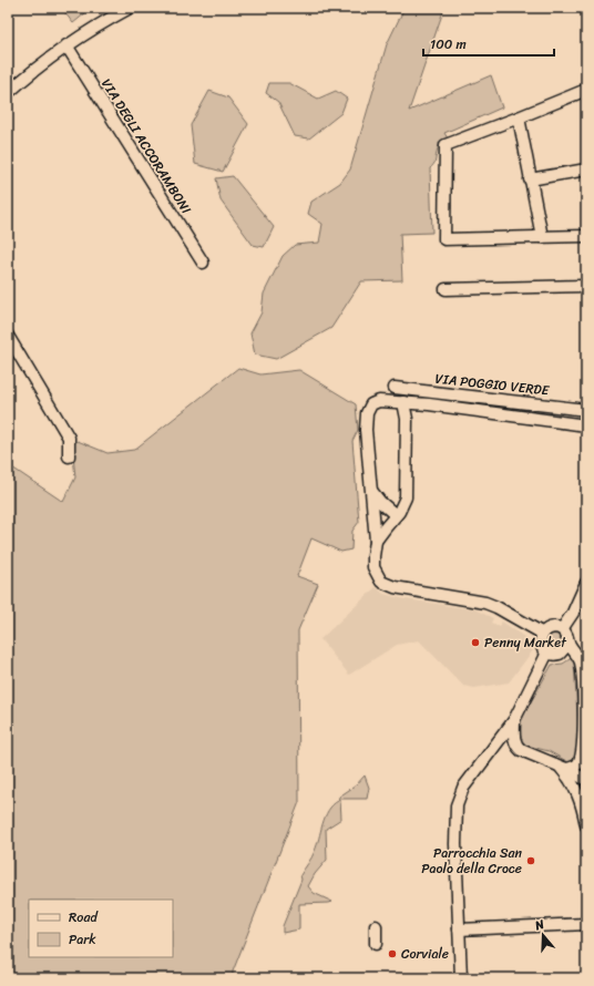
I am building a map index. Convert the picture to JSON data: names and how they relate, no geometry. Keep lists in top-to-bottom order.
{
  "streets": {
    "street": ["VIA DEGLI ACCORAMBONI", "VIA POGGIO VERDE"]
  },
  "places": ["Penny Market", "Parrocchia San Paolo della Croce", "Corviale"],
  "legend": ["Road", "Park"],
  "scale_bar": "100 m",
  "north": "top"
}
